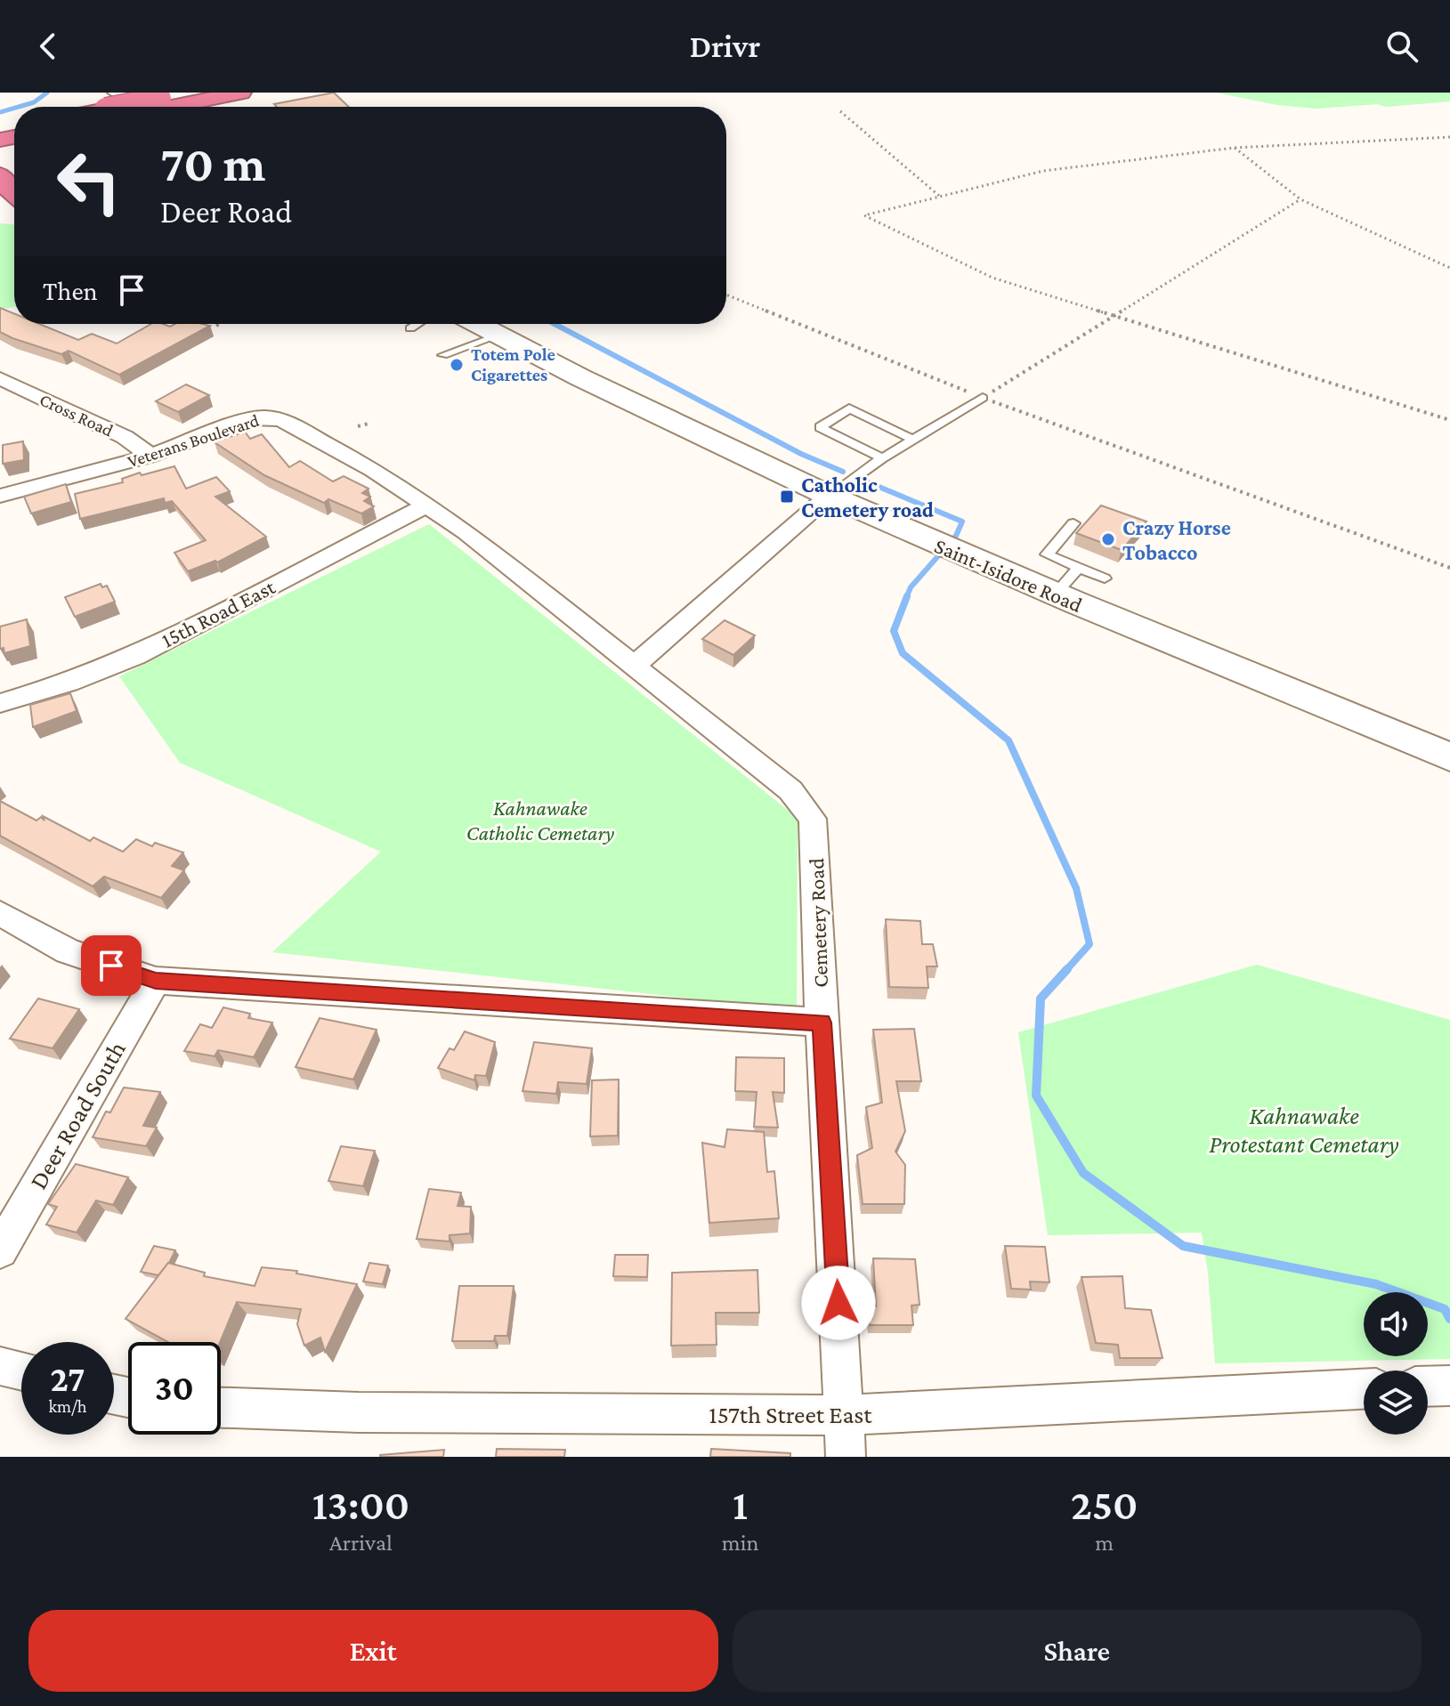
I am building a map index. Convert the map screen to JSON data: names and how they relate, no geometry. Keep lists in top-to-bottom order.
{
  "streets": {
    "street": [
      "Cross Road",
      "Veterans Boulevard",
      "Saint-Isidore Road",
      "15th Road East",
      "Cemetery Road",
      "Deer Road South",
      "157th Street East"
    ]
  },
  "crossings": [
    ["Cross Road", "Veterans Boulevard"],
    ["Veterans Boulevard", "15th Road East"],
    ["Veterans Boulevard", "Cemetery Road"],
    ["Cemetery Road", "157th Street East"]
  ],
  "parks": ["Kahnawake Catholic Cemetary", "Kahnawake Protestant Cemetary"],
  "places": {
    "other": ["Totem Pole Cigarettes", "Crazy Horse Tobacco"],
    "transit": ["Catholic Cemetery road"]
  },
  "page": {
    "header": "Drivr",
    "turn": ["70 m", "Deer Road"],
    "then": "Then",
    "speed": "27 km/h",
    "limit": "30",
    "eta": [
      "13:00",
      "Arrival",
      "1",
      "min",
      "250",
      "m"
    ],
    "buttons": ["Exit", "Share"]
  }
}
